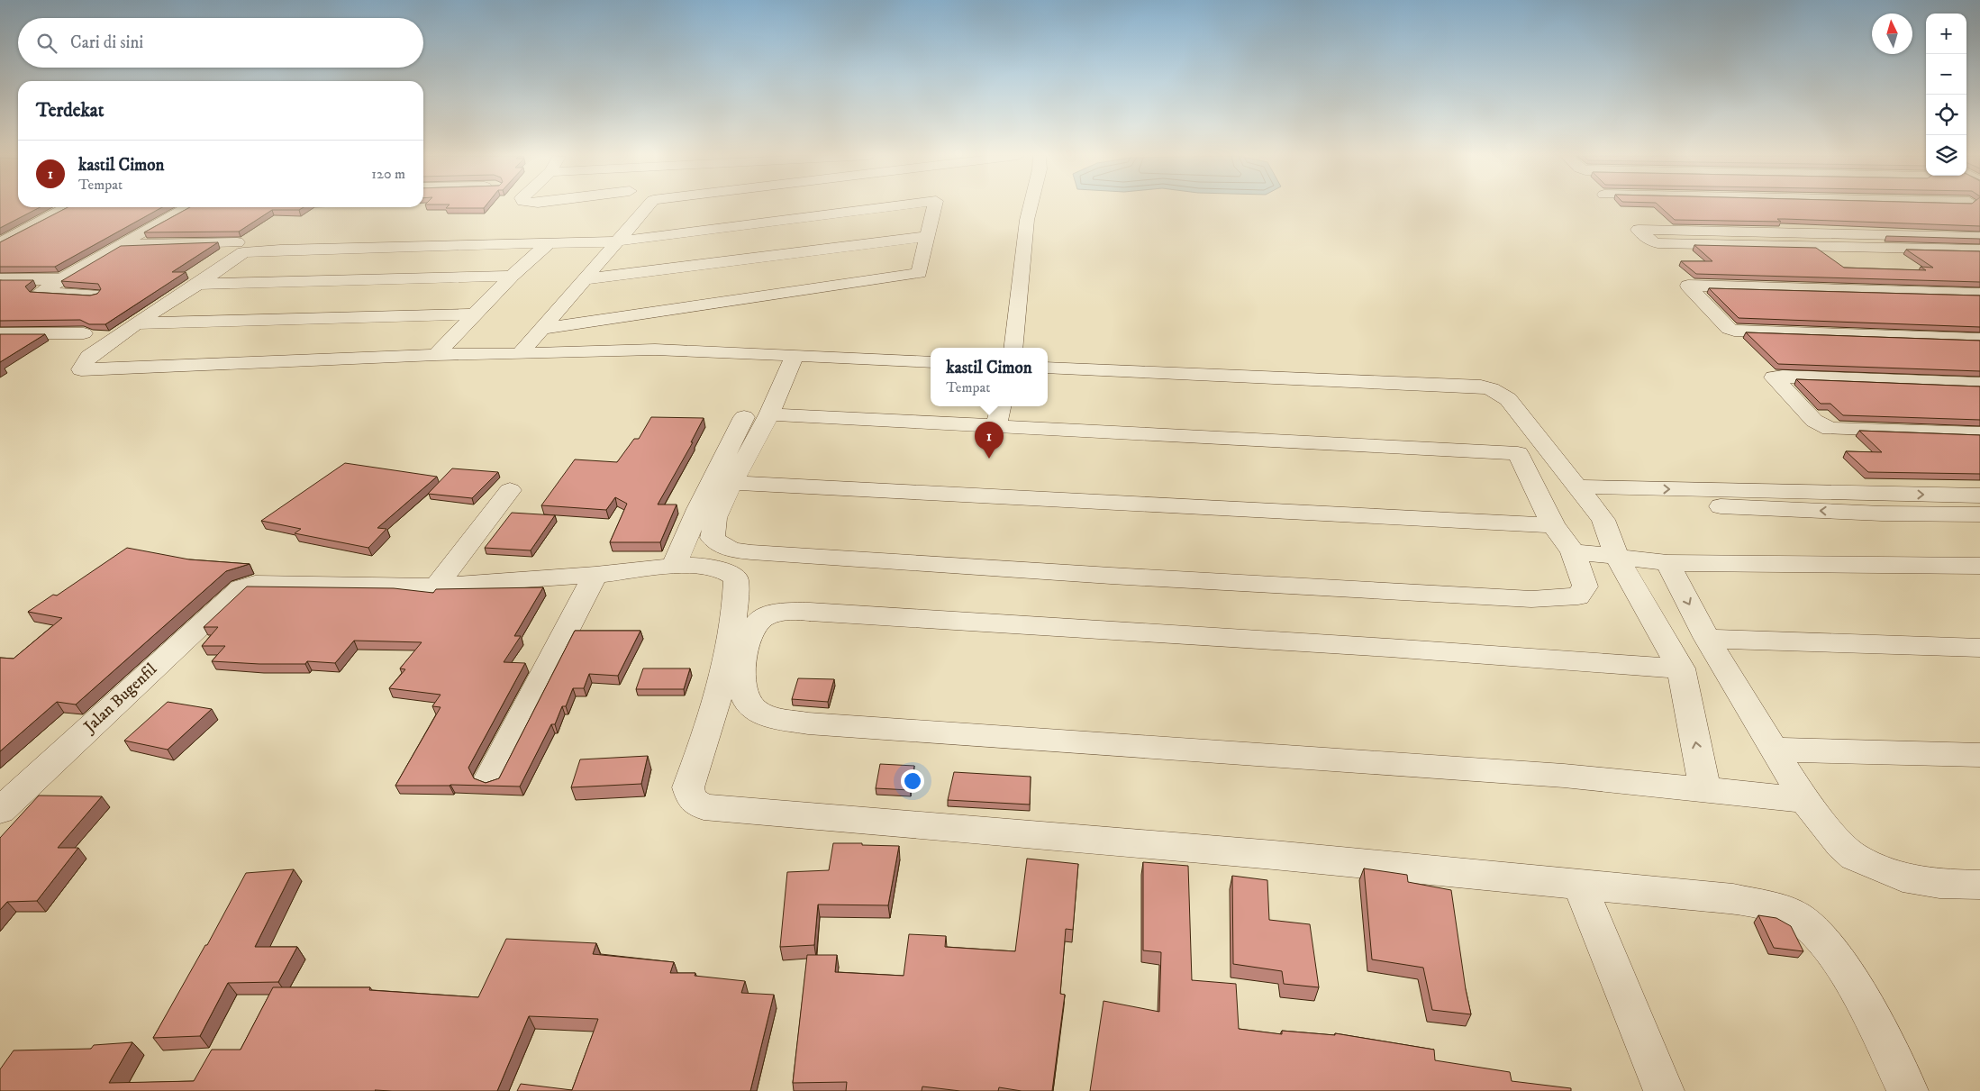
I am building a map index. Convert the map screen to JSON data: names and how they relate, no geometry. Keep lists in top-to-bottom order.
{
  "streets": {
    "street": ["Jalan Bugenfil"]
  },
  "north": "top",
  "page": {
    "map_buttons": ["+", "−"],
    "search": "Cari di sini",
    "heading": "Terdekat",
    "list": [
      {
        "mark": "1",
        "name": "kastil Cimon",
        "note": "Tempat",
        "value": "120 m"
      }
    ],
    "popup": ["kastil Cimon", "Tempat"],
    "pins": "1"
  }
}
